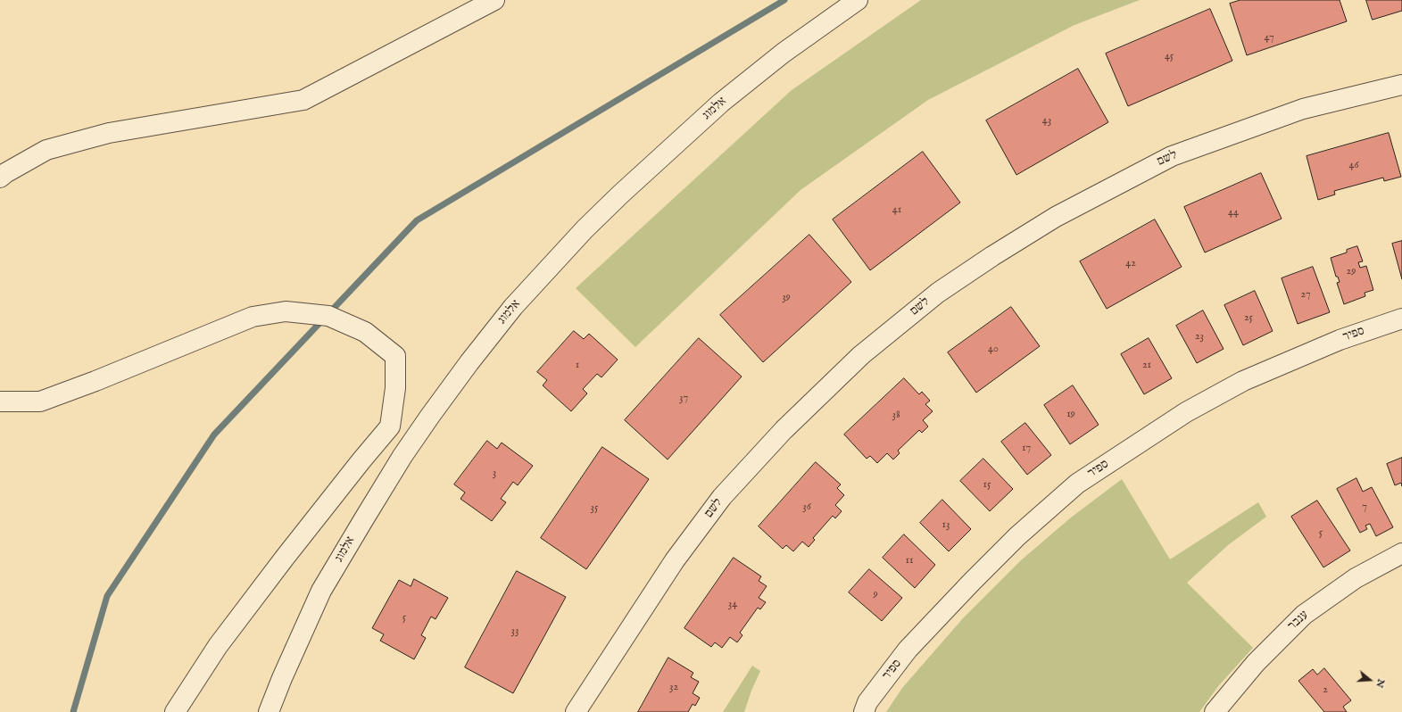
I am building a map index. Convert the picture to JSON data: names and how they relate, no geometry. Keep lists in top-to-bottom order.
{
  "streets": {
    "street": [
      "אלמוג",
      "לשם",
      "ספיר",
      "ענבר"
    ]
  },
  "house_numbers": [
    "47",
    "45",
    "43",
    "46",
    "41",
    "44",
    "42",
    "29",
    "27",
    "39",
    "25",
    "23",
    "40",
    "1",
    "21",
    "37",
    "19",
    "38",
    "17",
    "3",
    "15",
    "36",
    "7",
    "35",
    "13",
    "5",
    "11",
    "9",
    "34",
    "5",
    "33",
    "32",
    "2"
  ],
  "north": "right"
}
